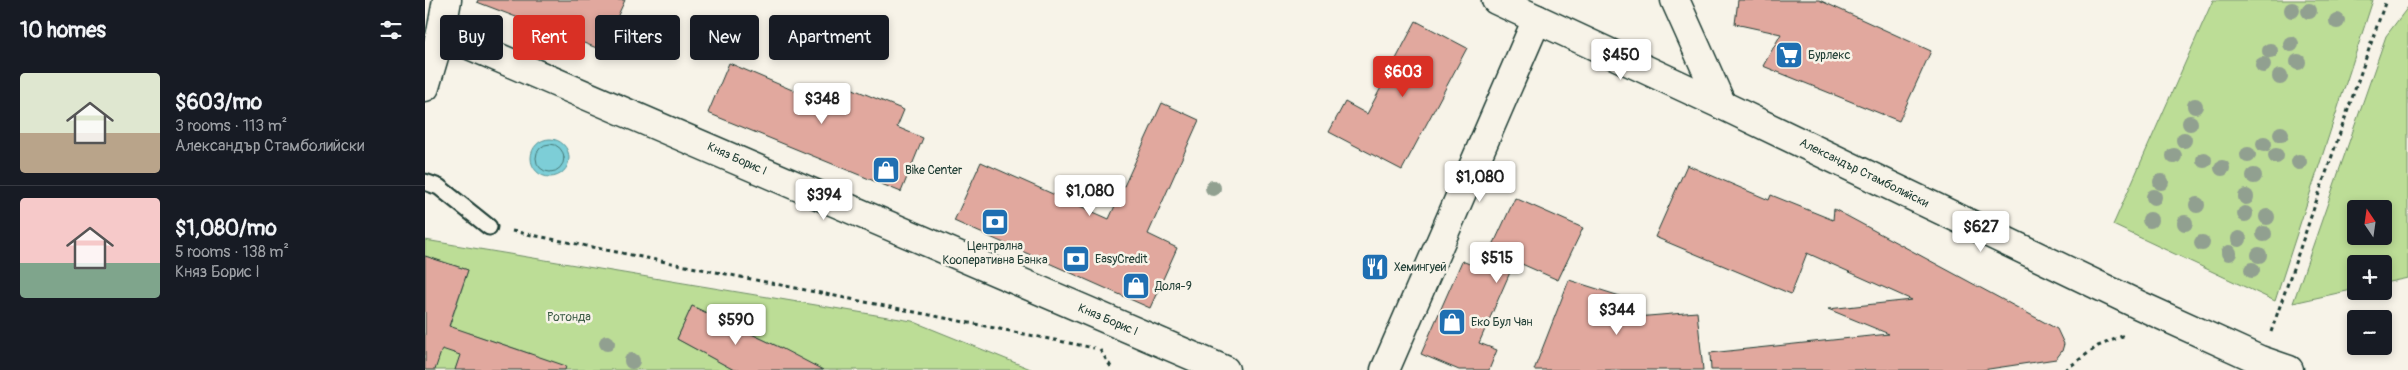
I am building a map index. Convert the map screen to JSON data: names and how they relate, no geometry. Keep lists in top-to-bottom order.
{
  "streets": {
    "street": ["Княз Борис I", "Александър Стамболийски"]
  },
  "parks": ["Ротонда"],
  "places": {
    "supermarket": ["Бурлекс"],
    "shop": ["Bike Center", "Доля-9", "Еко Бул Чан"],
    "bank": ["Централна Кооперативна Банка", "EasyCredit"],
    "restaurant": ["Хемингуей"]
  },
  "north": "top",
  "page": {
    "heading": "10 homes",
    "chip": [
      "Buy",
      "Rent",
      "Filters",
      "New",
      "Apartment"
    ],
    "price": [
      "$450",
      "$603",
      "$348",
      "$1,080",
      "$1,080",
      "$394",
      "$627",
      "$515",
      "$344",
      "$590"
    ],
    "list": [
      {
        "name": "$603/mo",
        "note": "3 rooms · 113 m² · Александър Стамболийски"
      },
      {
        "name": "$1,080/mo",
        "note": "5 rooms · 138 m² · Княз Борис I"
      }
    ],
    "map_buttons": ["+", "−"]
  }
}
